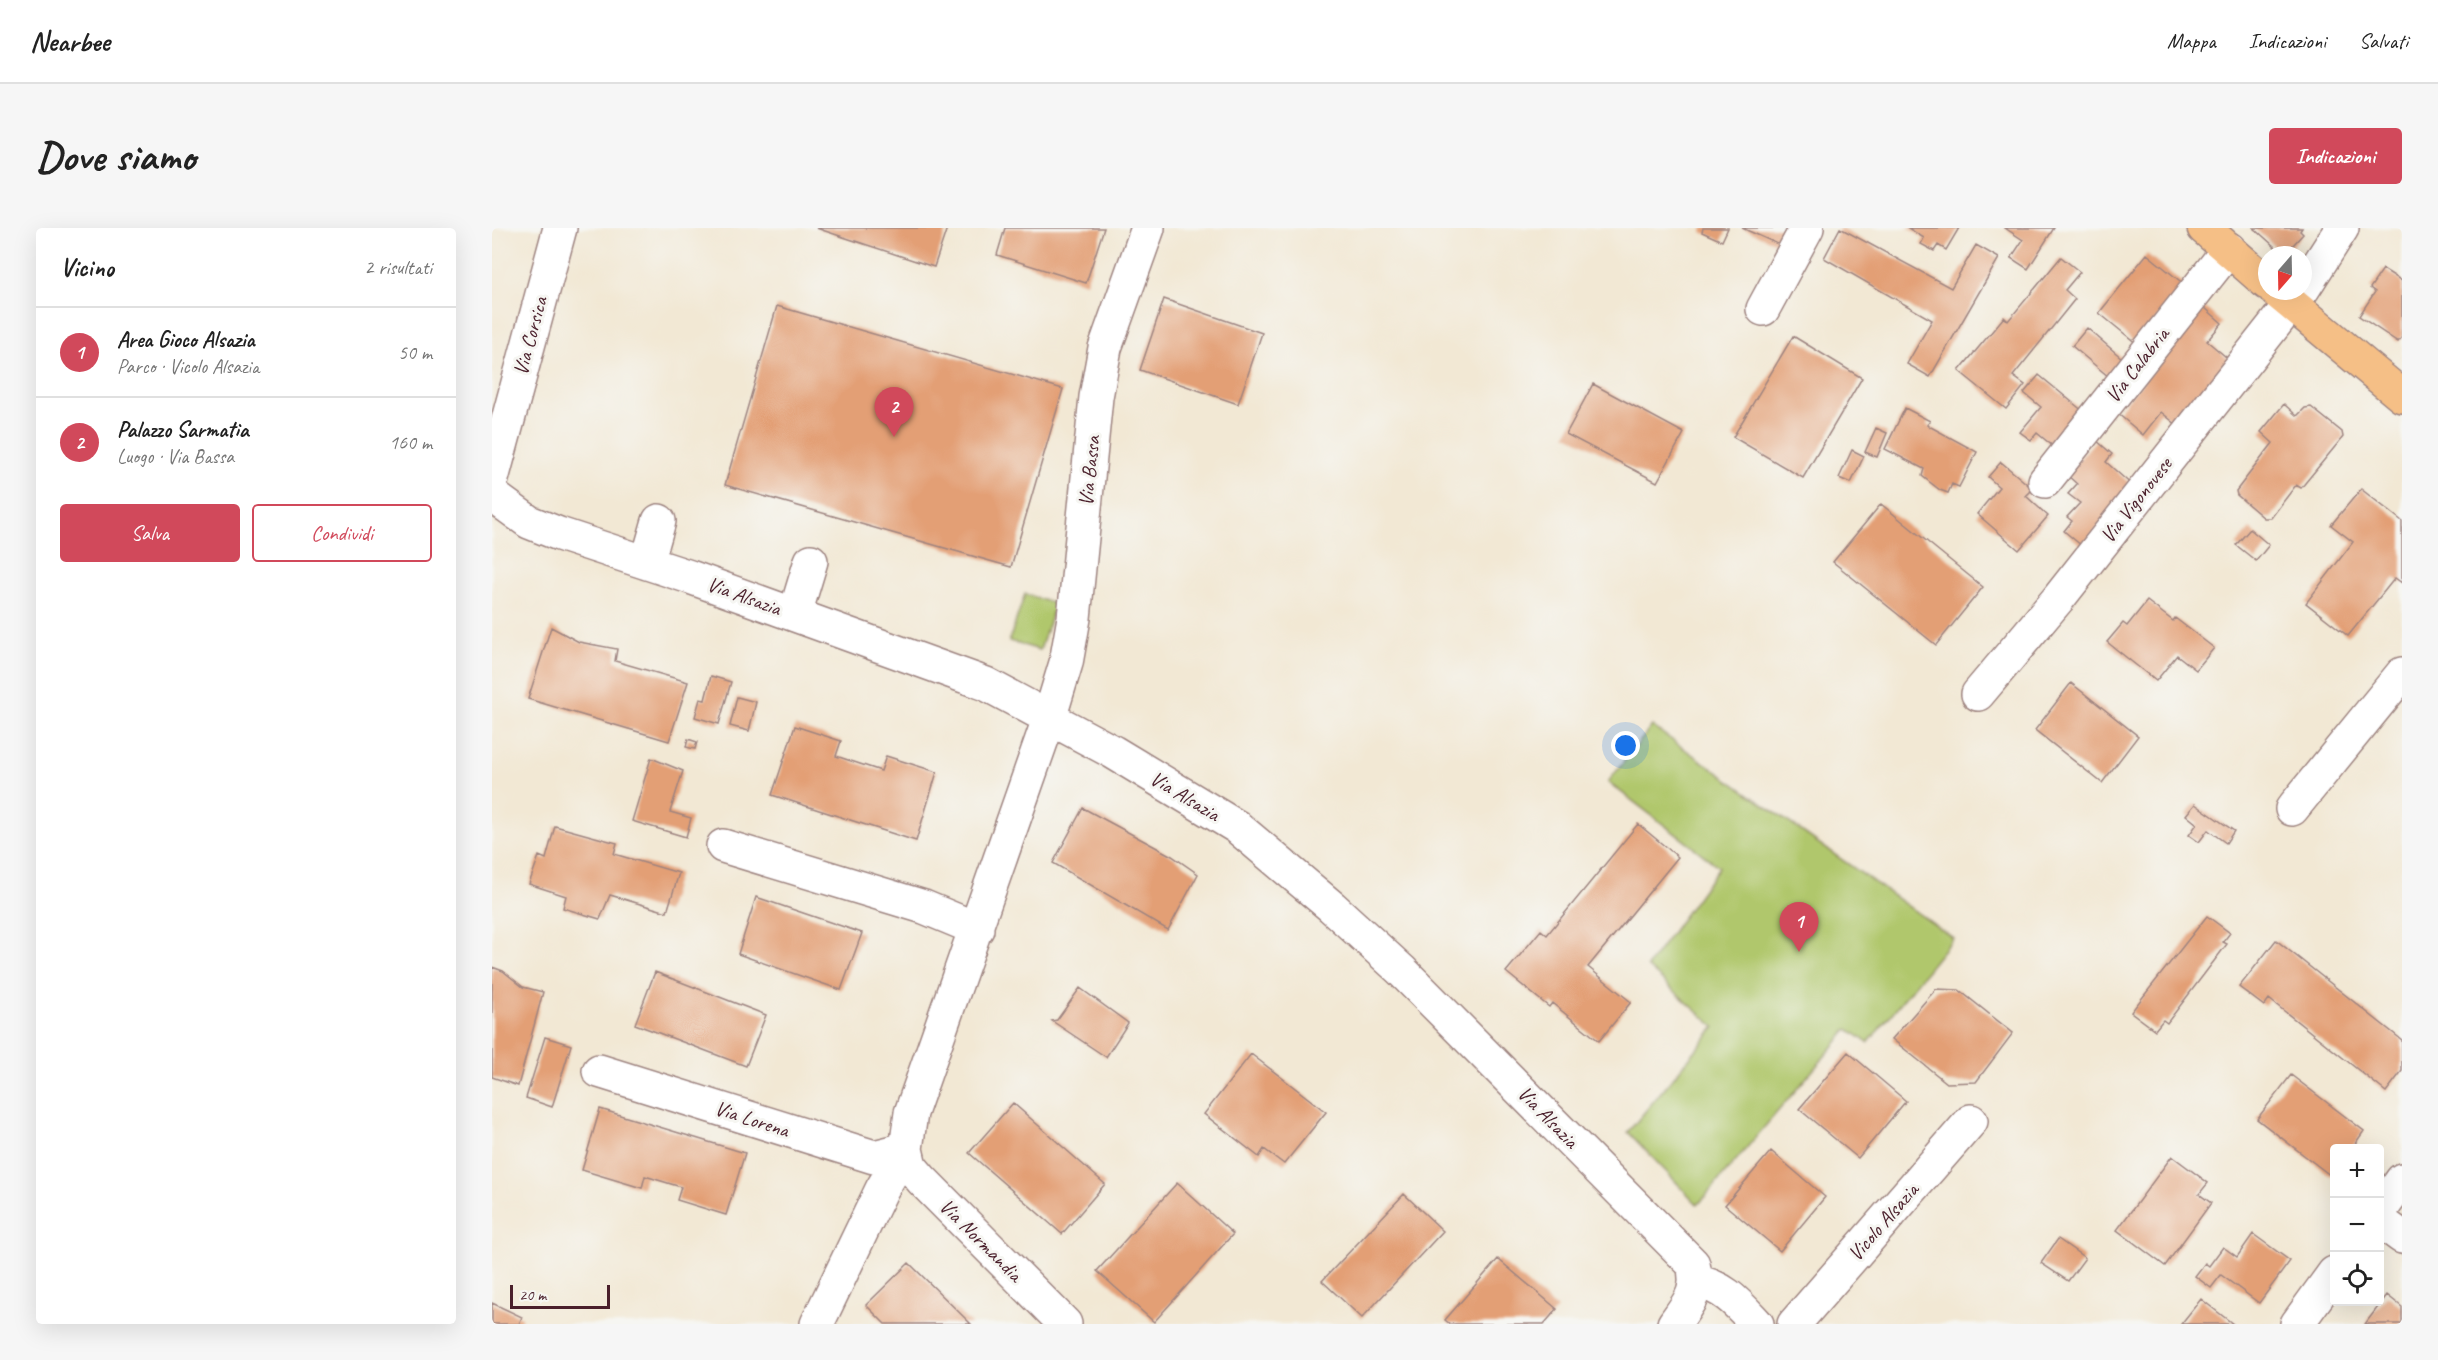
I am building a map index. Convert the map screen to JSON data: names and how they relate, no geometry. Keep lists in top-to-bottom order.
{
  "streets": {
    "street": [
      "Via Corsica",
      "Via Calabria",
      "Via Bassa",
      "Via Vigonovese",
      "Via Alsazia",
      "Via Lorena",
      "Vicolo Alsazia",
      "Via Normandia"
    ]
  },
  "crossings": [
    ["Via Bassa", "Via Alsazia"],
    ["Via Lorena", "Via Normandia"]
  ],
  "scale_bar": "20 m",
  "north": "bottom",
  "page": {
    "header": "Nearbee",
    "nav": ["Mappa", "Indicazioni", "Salvati"],
    "buttons": [
      "Indicazioni",
      ["Salva", "Condividi"]
    ],
    "title": "Dove siamo",
    "heading": ["Vicino", "2 risultati"],
    "list": [
      {
        "mark": "1",
        "name": "Area Gioco Alsazia",
        "note": "Parco · Vicolo Alsazia",
        "value": "50 m"
      },
      {
        "mark": "2",
        "name": "Palazzo Sarmatia",
        "note": "Luogo · Via Bassa",
        "value": "160 m"
      }
    ],
    "pins": ["2", "1"],
    "map_buttons": ["+", "−"],
    "scale": "20 m"
  }
}
